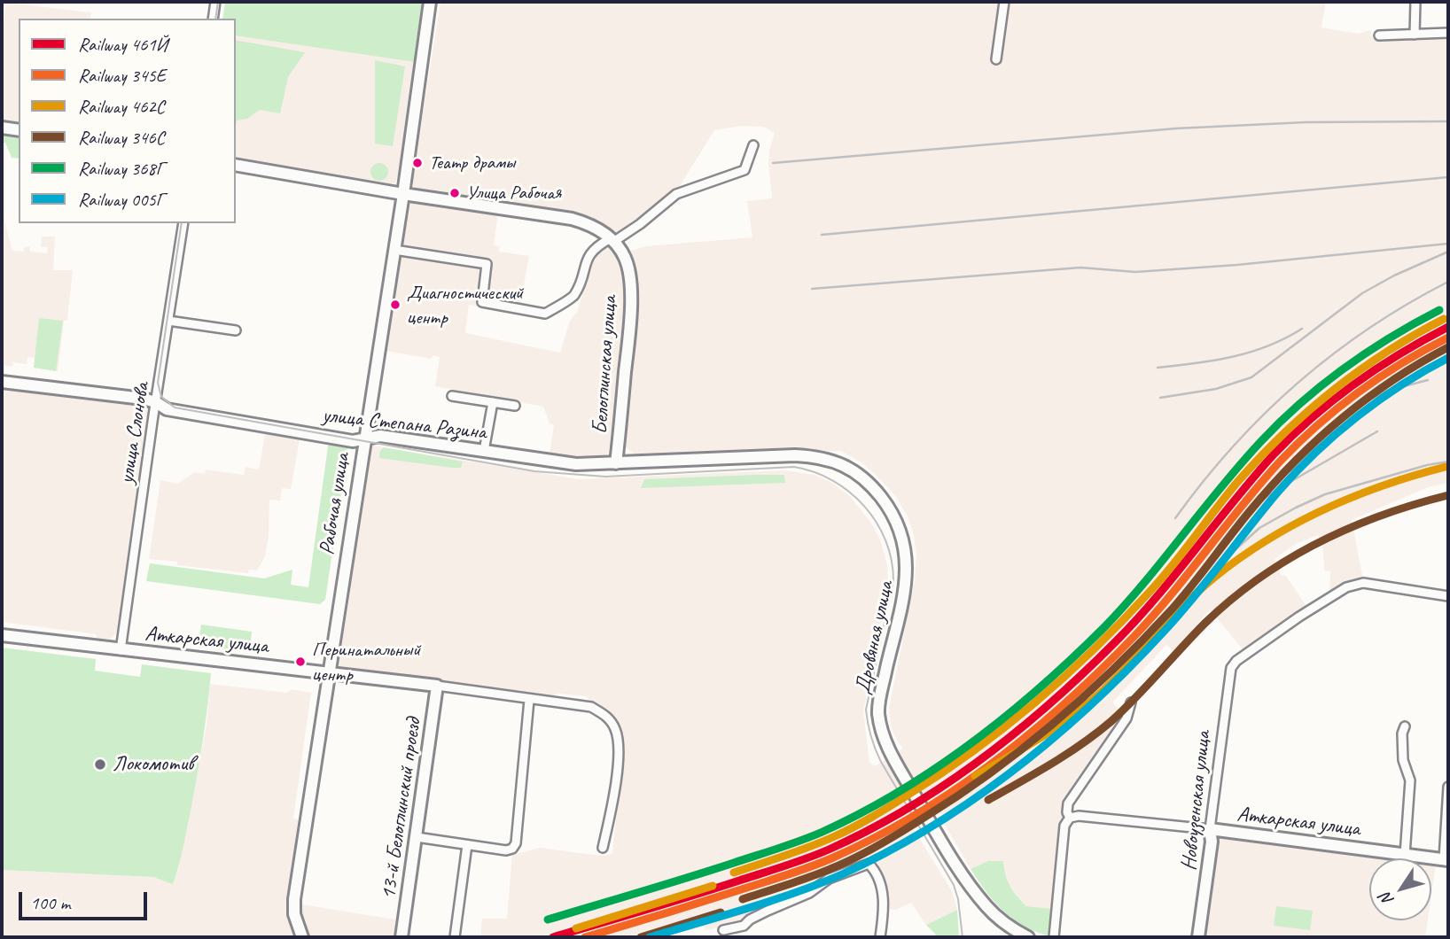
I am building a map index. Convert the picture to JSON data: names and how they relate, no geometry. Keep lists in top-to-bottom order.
{
  "streets": {
    "main road": [
      "Белоглинская улица",
      "улица Степана Разина",
      "Рабочая улица",
      "Дровяная улица",
      "Аткарская улица",
      "Новоузенская улица",
      "13-й Белоглинский проезд"
    ],
    "street": ["улица Слонова"]
  },
  "crossings": [
    ["Белоглинская улица", "улица Степана Разина"],
    ["улица Степана Разина", "улица Слонова"],
    ["улица Степана Разина", "Рабочая улица"],
    ["улица Степана Разина", "Дровяная улица"],
    ["улица Слонова", "Аткарская улица"],
    ["Рабочая улица", "Аткарская улица"],
    ["Аткарская улица", "Новоузенская улица"],
    ["Аткарская улица", "13-й Белоглинский проезд"]
  ],
  "places": [
    "Театр драмы",
    "Улица Рабочая",
    "Диагностический центр",
    "Перинатальный центр",
    "Локомотив"
  ],
  "lines": [
    "rail line 368Г",
    "rail line 462С",
    "rail line 461Й",
    "rail line 345Е",
    "rail line 346С",
    "rail line 005Г"
  ],
  "legend": [
    "Railway 461Й",
    "Railway 345Е",
    "Railway 462С",
    "Railway 346С",
    "Railway 368Г",
    "Railway 005Г"
  ],
  "scale_bar": "100 m",
  "north": "bottom left"
}
